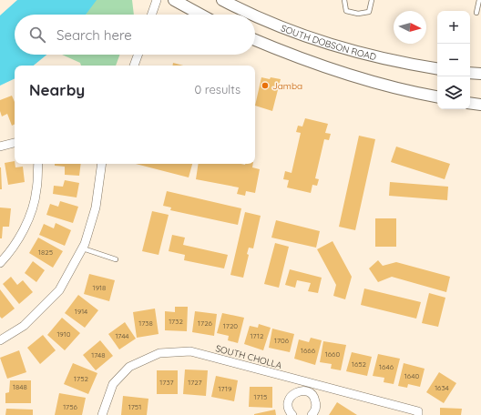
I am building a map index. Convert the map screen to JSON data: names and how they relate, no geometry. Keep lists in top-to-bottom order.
{
  "streets": {
    "main road": ["SOUTH DOBSON ROAD"],
    "street": ["SOUTH CHOLLA"]
  },
  "places": ["Jamba"],
  "house_numbers": [
    "1825",
    "1918",
    "1914",
    "1732",
    "1738",
    "1726",
    "1720",
    "1910",
    "1744",
    "1712",
    "1706",
    "1666",
    "1660",
    "1748",
    "1652",
    "1646",
    "1640",
    "1752",
    "1737",
    "1727",
    "1848",
    "1634",
    "1719",
    "1715",
    "1756",
    "1751"
  ],
  "north": "right",
  "page": {
    "map_buttons": ["+", "−"],
    "search": "Search here",
    "heading": ["Nearby", "0 results"]
  }
}
